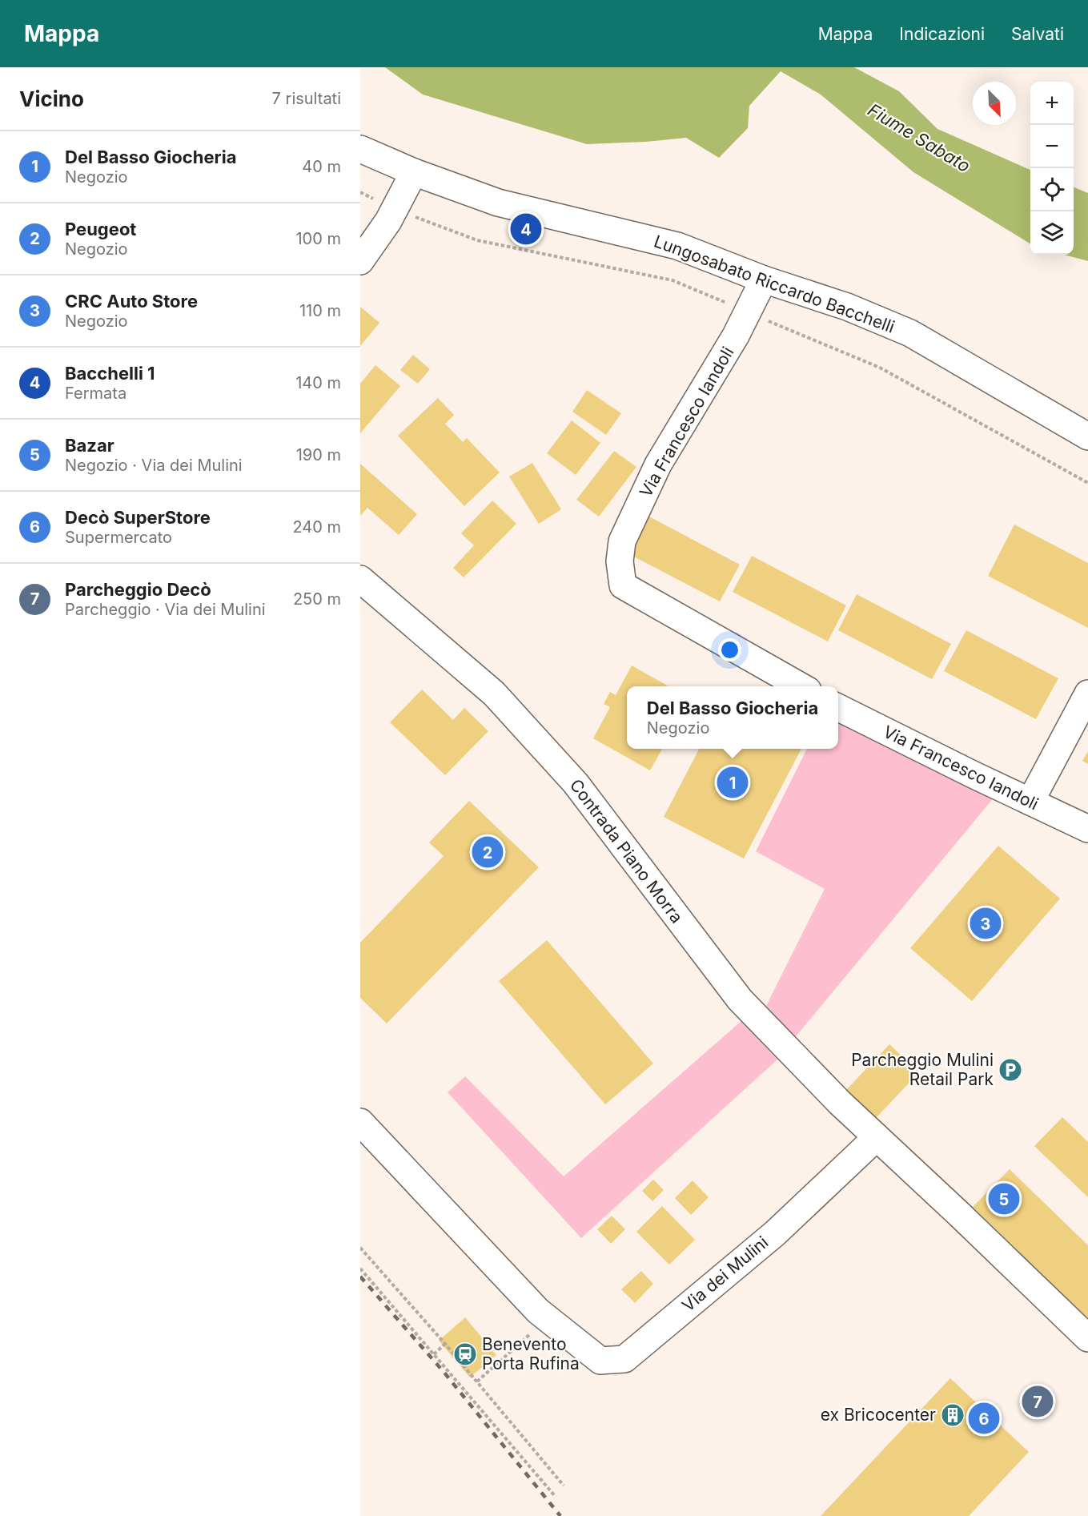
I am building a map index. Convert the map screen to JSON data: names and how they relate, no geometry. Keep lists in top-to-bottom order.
{
  "streets": {
    "street": [
      "Lungosabato Riccardo Bacchelli",
      "Via Francesco Iandoli",
      "Contrada Piano Morra",
      "Via dei Mulini"
    ]
  },
  "crossings": [
    ["Lungosabato Riccardo Bacchelli", "Via Francesco Iandoli"],
    ["Contrada Piano Morra", "Via dei Mulini"]
  ],
  "water": ["Fiume Sabato"],
  "places": {
    "parking": ["Parcheggio Mulini Retail Park"],
    "station": ["Benevento Porta Rufina"],
    "building": ["ex Bricocenter"]
  },
  "north": "bottom right",
  "page": {
    "header": "Mappa",
    "nav": ["Mappa", "Indicazioni", "Salvati"],
    "heading": ["Vicino", "7 risultati"],
    "map_buttons": ["+", "−"],
    "list": [
      {
        "mark": "1",
        "name": "Del Basso Giocheria",
        "note": "Negozio",
        "value": "40 m"
      },
      {
        "mark": "2",
        "name": "Peugeot",
        "note": "Negozio",
        "value": "100 m"
      },
      {
        "mark": "3",
        "name": "CRC Auto Store",
        "note": "Negozio",
        "value": "110 m"
      },
      {
        "mark": "4",
        "name": "Bacchelli 1",
        "note": "Fermata",
        "value": "140 m"
      },
      {
        "mark": "5",
        "name": "Bazar",
        "note": "Negozio · Via dei Mulini",
        "value": "190 m"
      },
      {
        "mark": "6",
        "name": "Decò SuperStore",
        "note": "Supermercato",
        "value": "240 m"
      },
      {
        "mark": "7",
        "name": "Parcheggio Decò",
        "note": "Parcheggio · Via dei Mulini",
        "value": "250 m"
      }
    ],
    "pins": [
      "4",
      "1",
      "2",
      "3",
      "5",
      "7",
      "6"
    ],
    "popup": ["Del Basso Giocheria", "Negozio"]
  }
}
